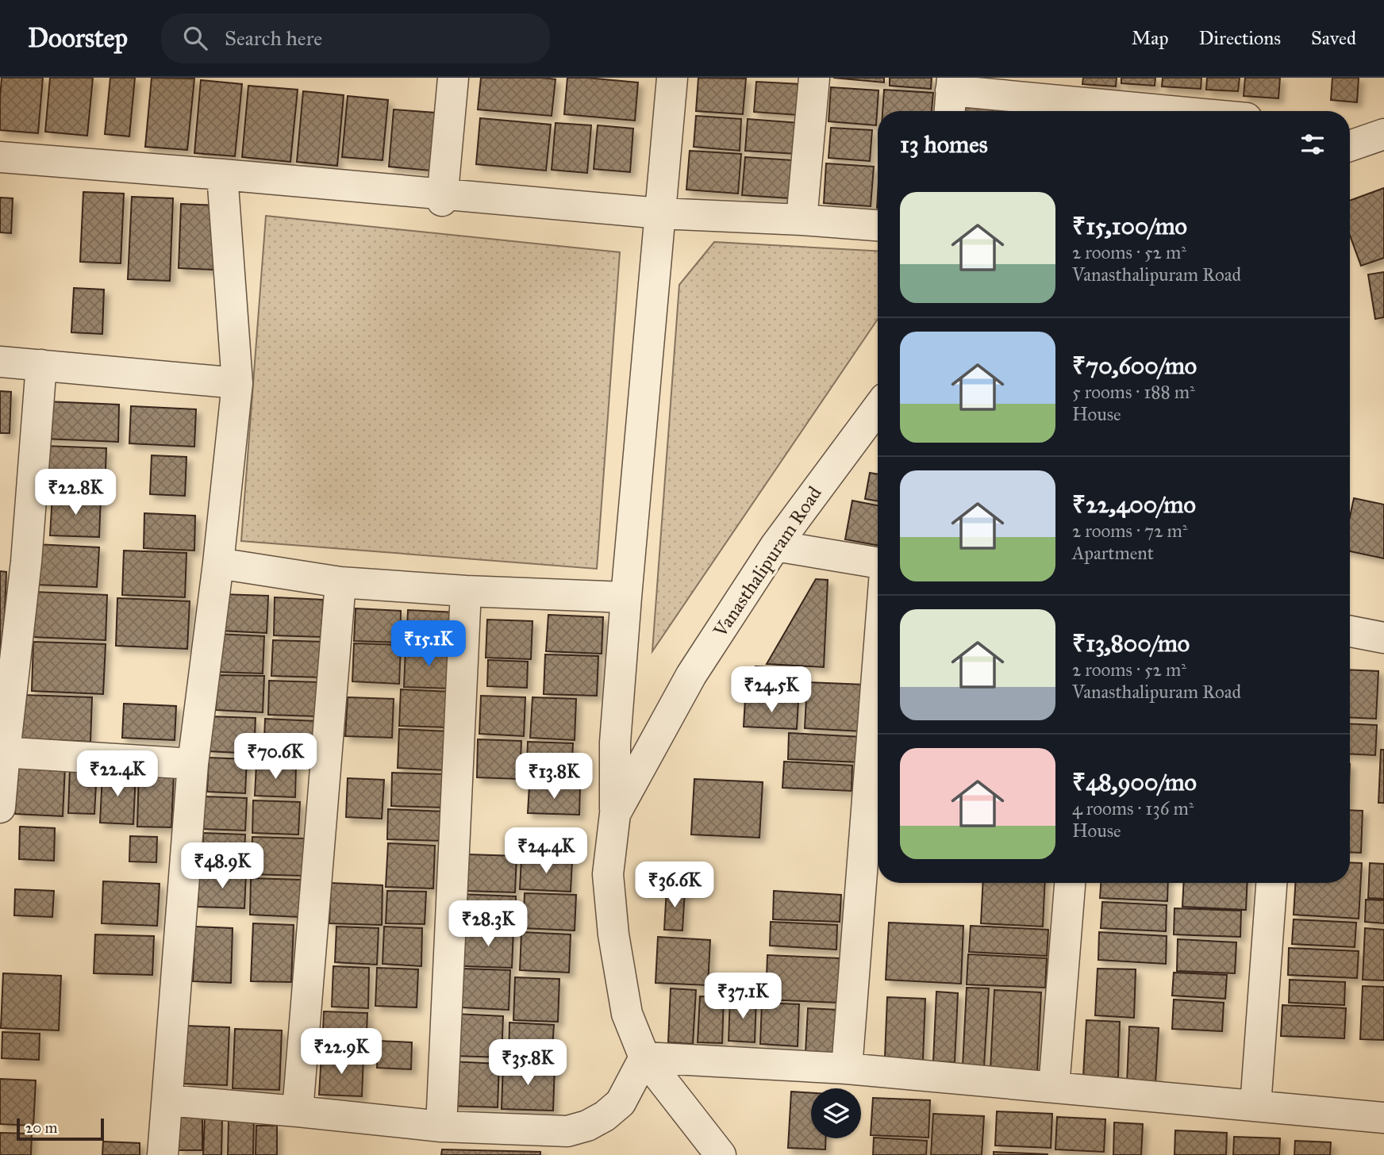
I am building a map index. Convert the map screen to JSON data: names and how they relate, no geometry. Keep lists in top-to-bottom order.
{
  "streets": {
    "street": ["Vanasthalipuram Road"]
  },
  "scale_bar": "20 m",
  "page": {
    "header": "Doorstep",
    "search": "Search here",
    "nav": ["Map", "Directions", "Saved"],
    "heading": "13 homes",
    "list": [
      {
        "name": "₹15,100/mo",
        "note": "2 rooms · 52 m² · Vanasthalipuram Road"
      },
      {
        "name": "₹70,600/mo",
        "note": "5 rooms · 188 m² · House"
      },
      {
        "name": "₹22,400/mo",
        "note": "2 rooms · 72 m² · Apartment"
      },
      {
        "name": "₹13,800/mo",
        "note": "2 rooms · 52 m² · Vanasthalipuram Road"
      },
      {
        "name": "₹48,900/mo",
        "note": "4 rooms · 136 m² · House"
      }
    ],
    "price": [
      "₹22.8K",
      "₹15.1K",
      "₹24.5K",
      "₹70.6K",
      "₹22.4K",
      "₹13.8K",
      "₹24.4K",
      "₹48.9K",
      "₹36.6K",
      "₹28.3K",
      "₹37.1K",
      "₹22.9K",
      "₹35.8K"
    ],
    "scale": "20 m"
  }
}
